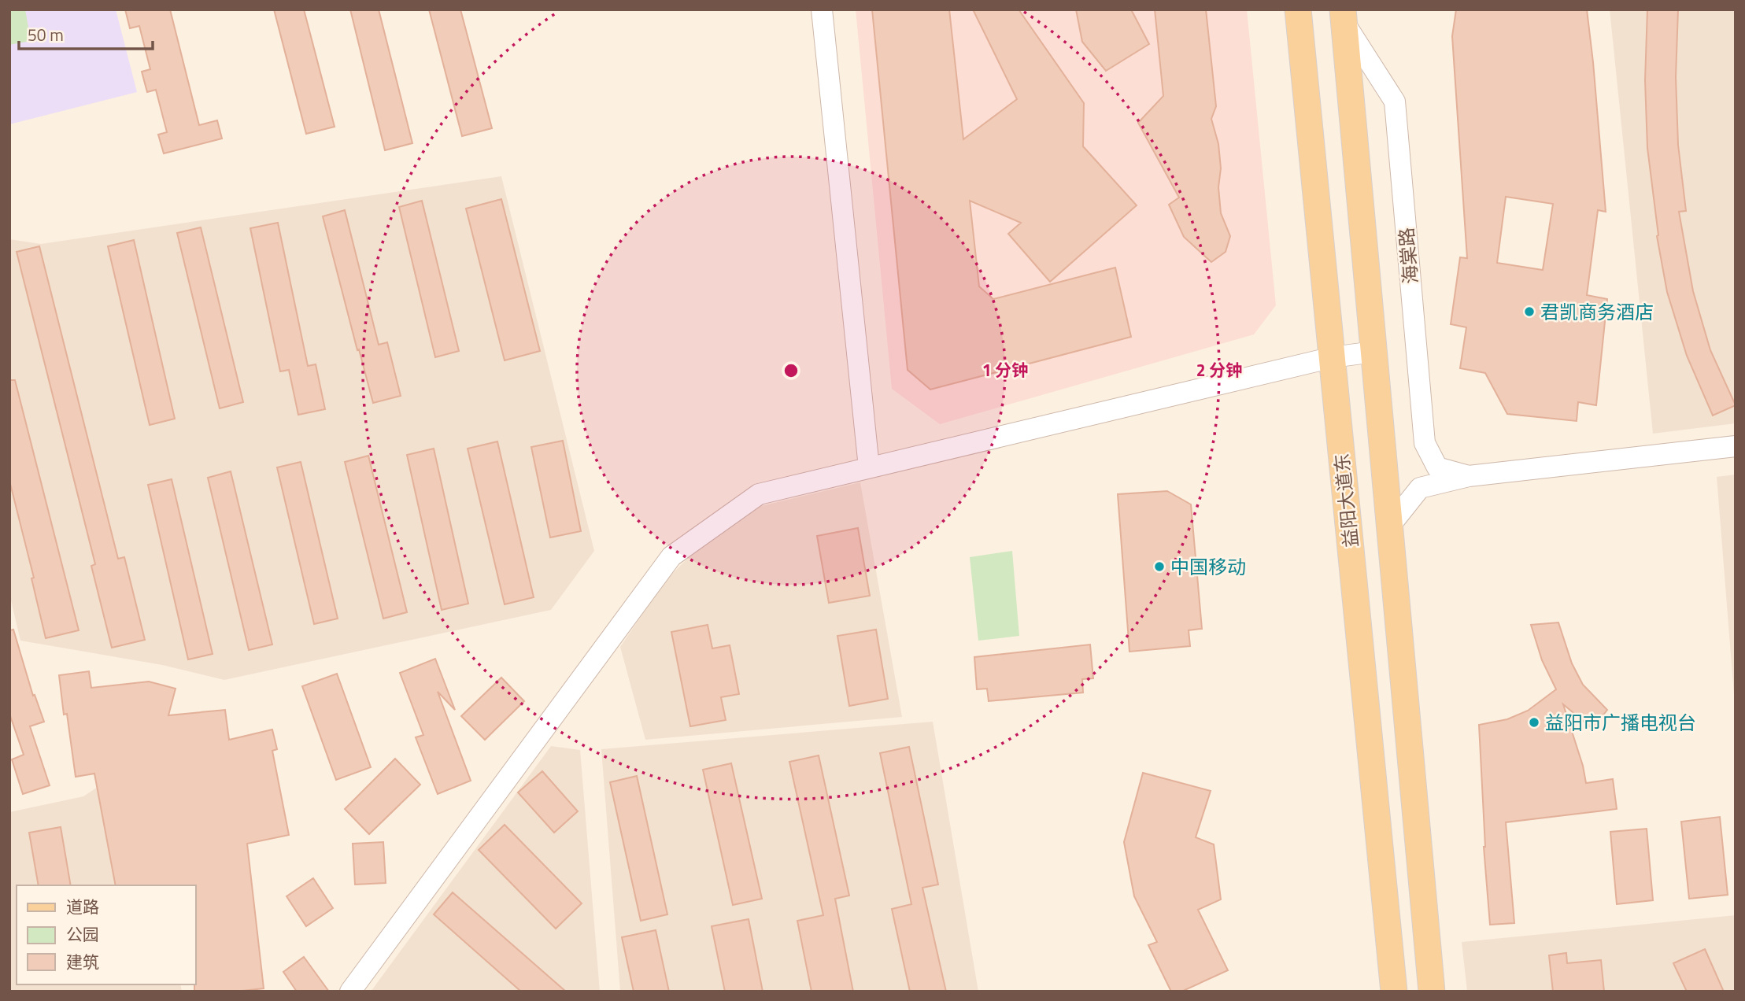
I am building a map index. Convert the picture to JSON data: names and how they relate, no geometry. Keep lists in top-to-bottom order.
{
  "streets": {
    "main road": ["益阳大道东"],
    "street": ["海棠路"]
  },
  "places": ["君凯商务酒店", "中国移动", "益阳市广播电视台"],
  "legend": ["道路", "公园", "建筑"],
  "scale_bar": "50 m",
  "rings": ["1 分钟", "2 分钟"]
}
